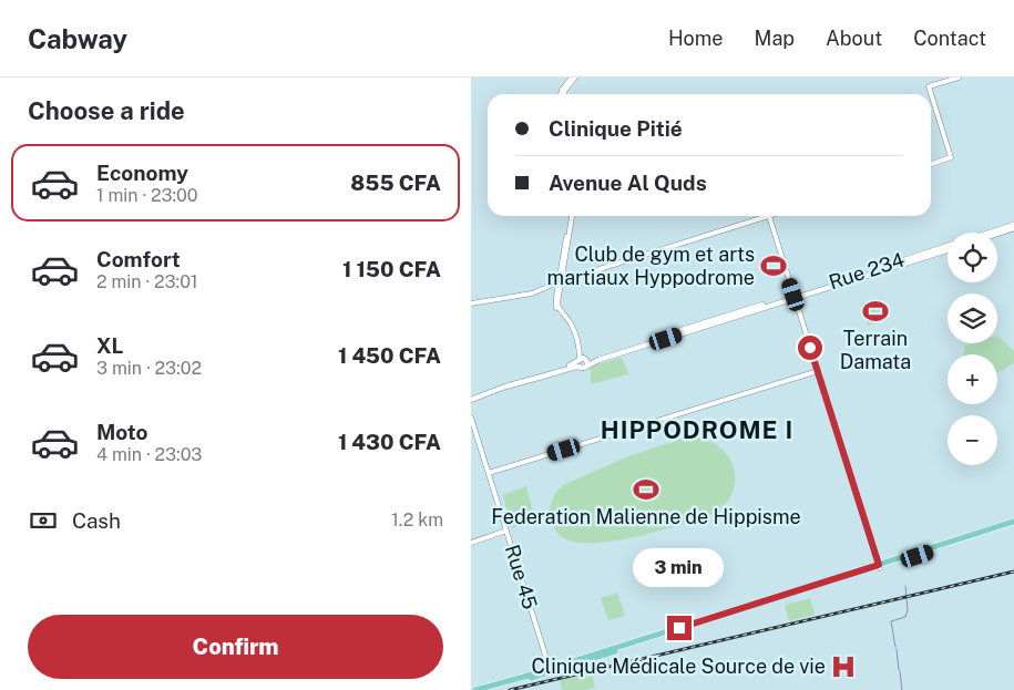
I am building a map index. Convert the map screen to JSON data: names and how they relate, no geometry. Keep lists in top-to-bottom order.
{
  "streets": {
    "main road": ["Rue 234"],
    "street": ["Rue 45"]
  },
  "districts": ["HIPPODROME I"],
  "places": {
    "sports": ["Club de gym et arts martiaux Hyppodrome", "Terrain Damata", "Federation Malienne de Hippisme"],
    "hospital": ["Clinique Médicale Source de vie"]
  },
  "page": {
    "header": "Cabway",
    "nav": [
      "Home",
      "Map",
      "About",
      "Contact"
    ],
    "heading": "Choose a ride",
    "banner": ["Clinique Pitié", "Avenue Al Quds"],
    "list": [
      {
        "name": "Economy",
        "note": "1 min · 23:00",
        "value": "855 CFA"
      },
      {
        "name": "Comfort",
        "note": "2 min · 23:01",
        "value": "1 150 CFA"
      },
      {
        "name": "XL",
        "note": "3 min · 23:02",
        "value": "1 450 CFA"
      },
      {
        "name": "Moto",
        "note": "4 min · 23:03",
        "value": "1 430 CFA"
      }
    ],
    "map_buttons": ["+", "−"],
    "pay": ["Cash", "1.2 km"],
    "bubble": "3 min",
    "buttons": "Confirm"
  }
}
